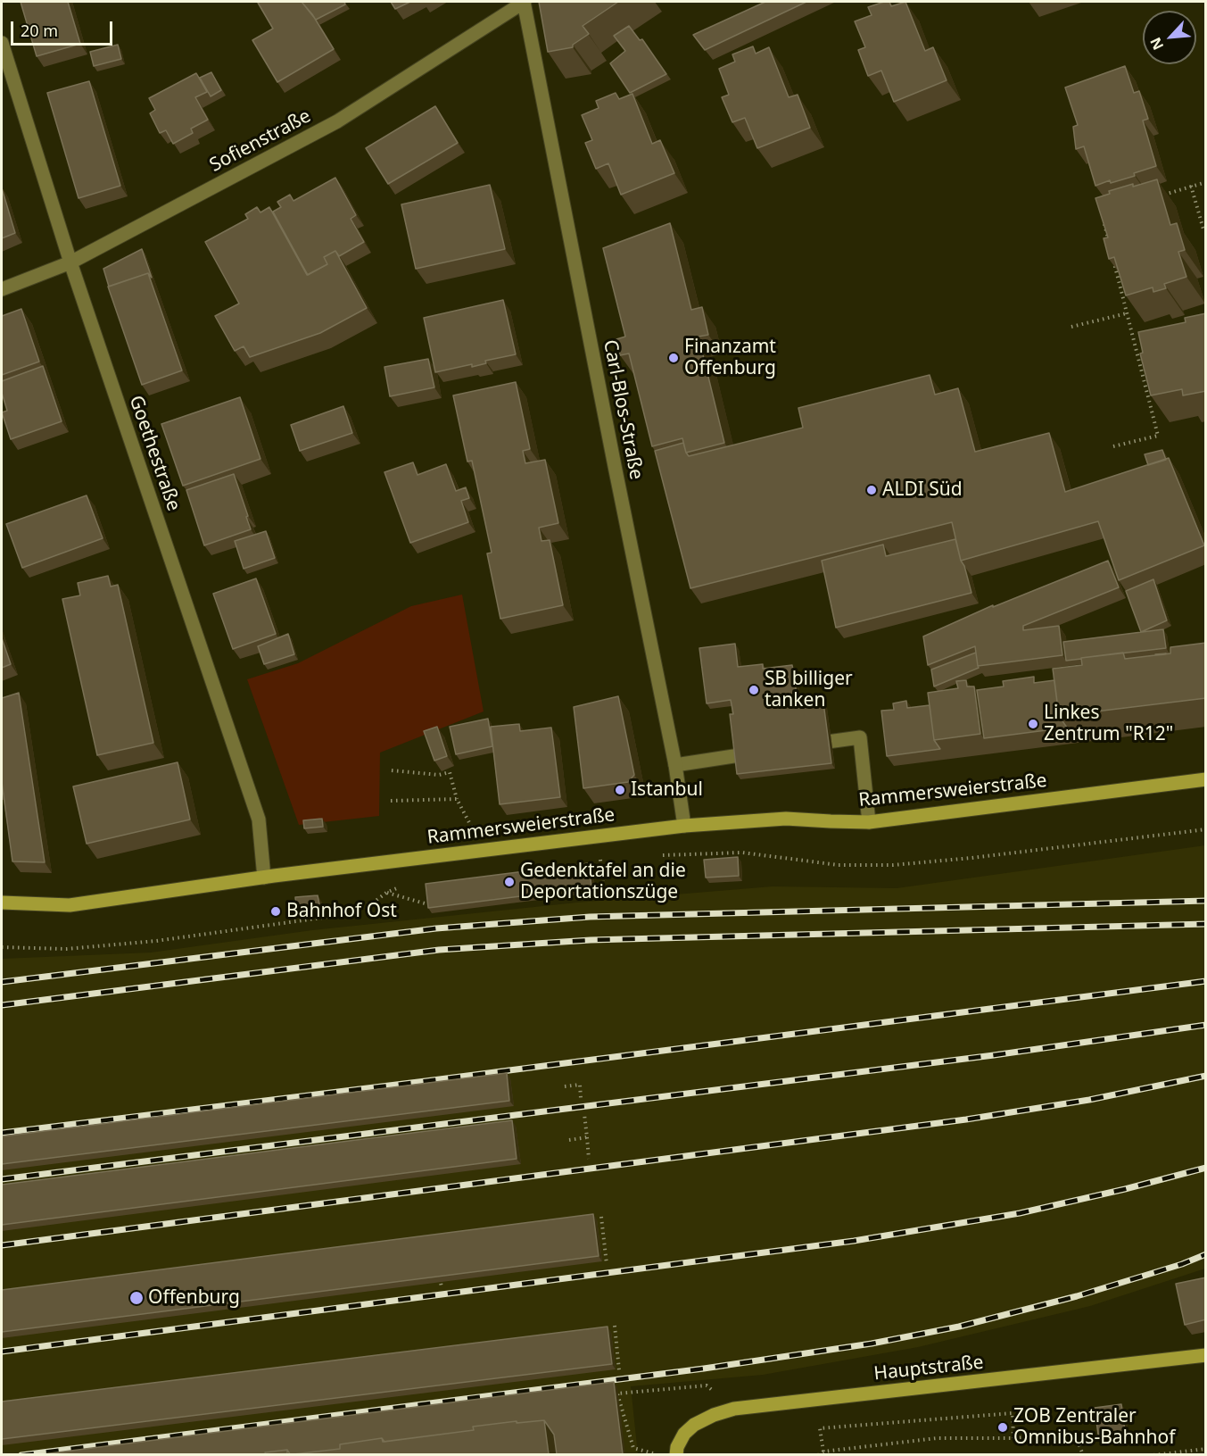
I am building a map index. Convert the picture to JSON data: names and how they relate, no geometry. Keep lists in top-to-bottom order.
{
  "streets": {
    "street": [
      "Sofienstraße",
      "Carl-Blos-Straße",
      "Goethestraße",
      "Rammersweierstraße",
      "Hauptstraße"
    ]
  },
  "crossings": [
    ["Sofienstraße", "Carl-Blos-Straße"],
    ["Sofienstraße", "Goethestraße"],
    ["Carl-Blos-Straße", "Rammersweierstraße"],
    ["Goethestraße", "Rammersweierstraße"]
  ],
  "places": [
    "Finanzamt Offenburg",
    "ALDI Süd",
    "SB billiger tanken",
    "Linkes Zentrum \"R12\"",
    "Istanbul",
    "Gedenktafel an die Deportationszüge",
    "Bahnhof Ost",
    "Offenburg",
    "ZOB Zentraler Omnibus-Bahnhof"
  ],
  "scale_bar": "20 m",
  "north": "bottom left"
}
